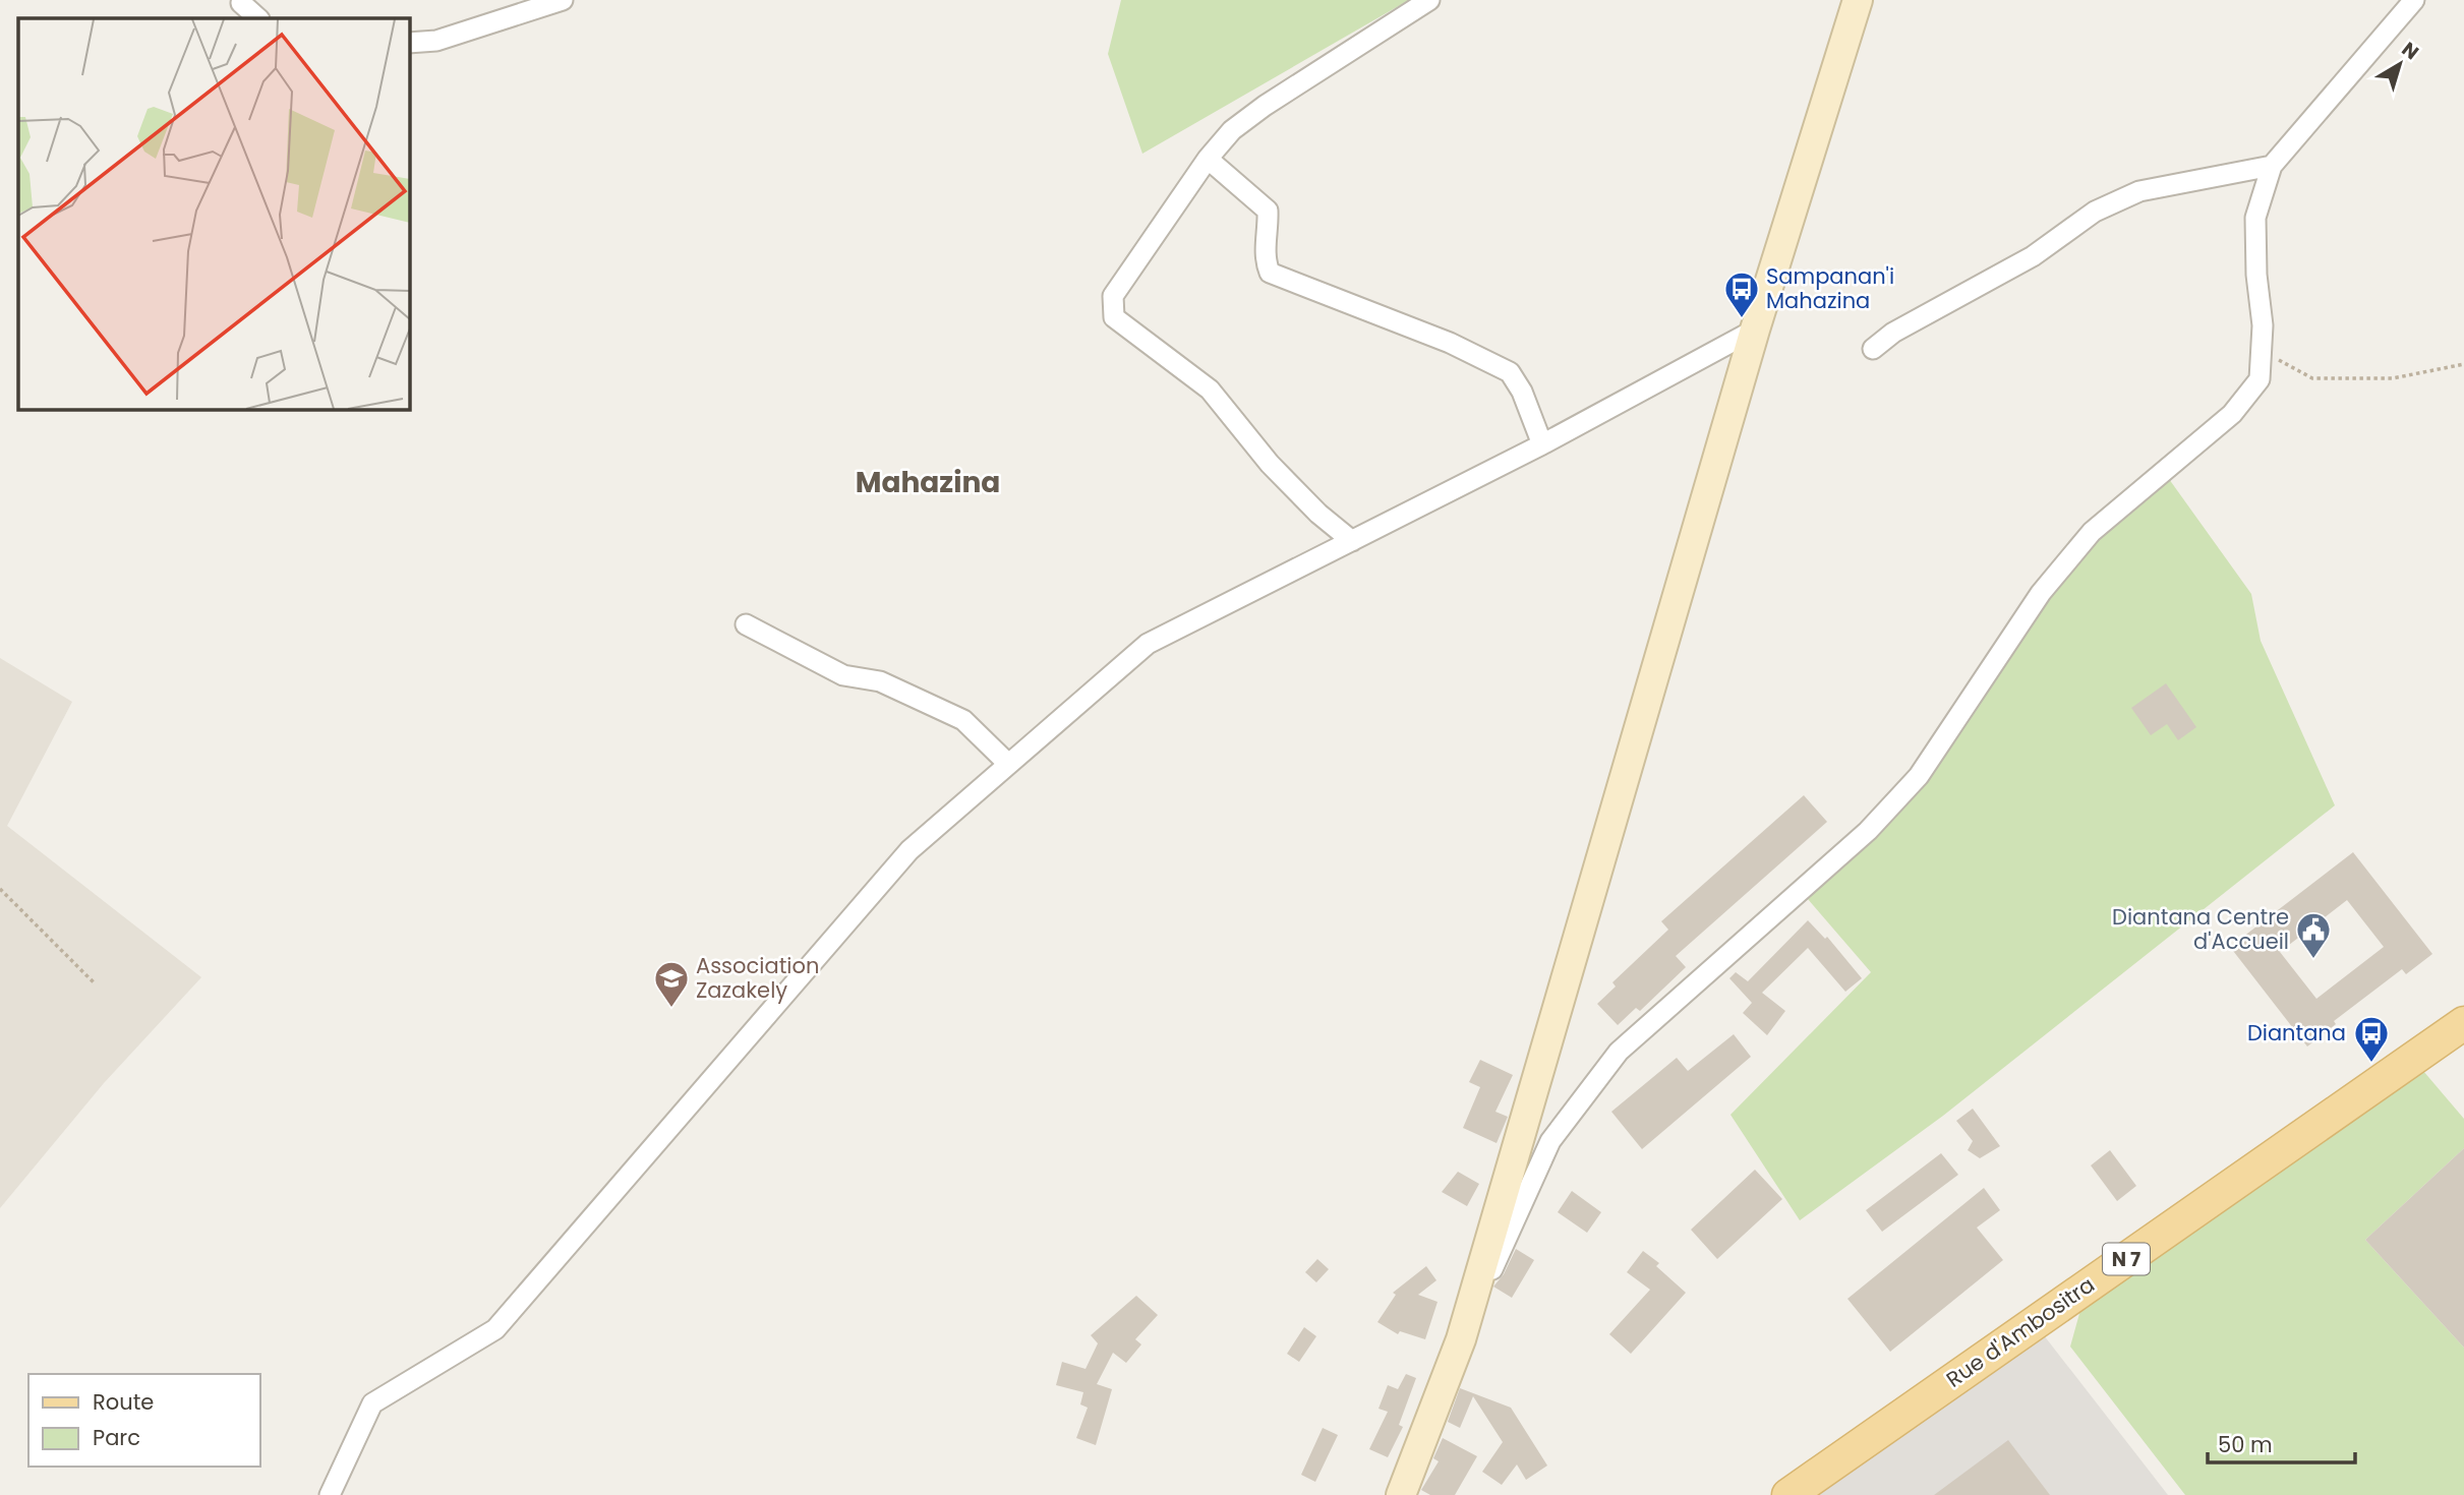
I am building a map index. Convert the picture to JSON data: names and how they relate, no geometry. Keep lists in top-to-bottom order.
{
  "streets": {
    "main road": ["N 7", "Rue d'Ambositra"]
  },
  "districts": ["Mahazina"],
  "places": {
    "bus stop": ["Sampanan'i Mahazina", "Diantana"],
    "public building": ["Diantana Centre d'Accueil"],
    "school or university": ["Association Zazakely"]
  },
  "legend": ["Route", "Parc"],
  "scale_bar": "50 m",
  "north": "top right"
}
